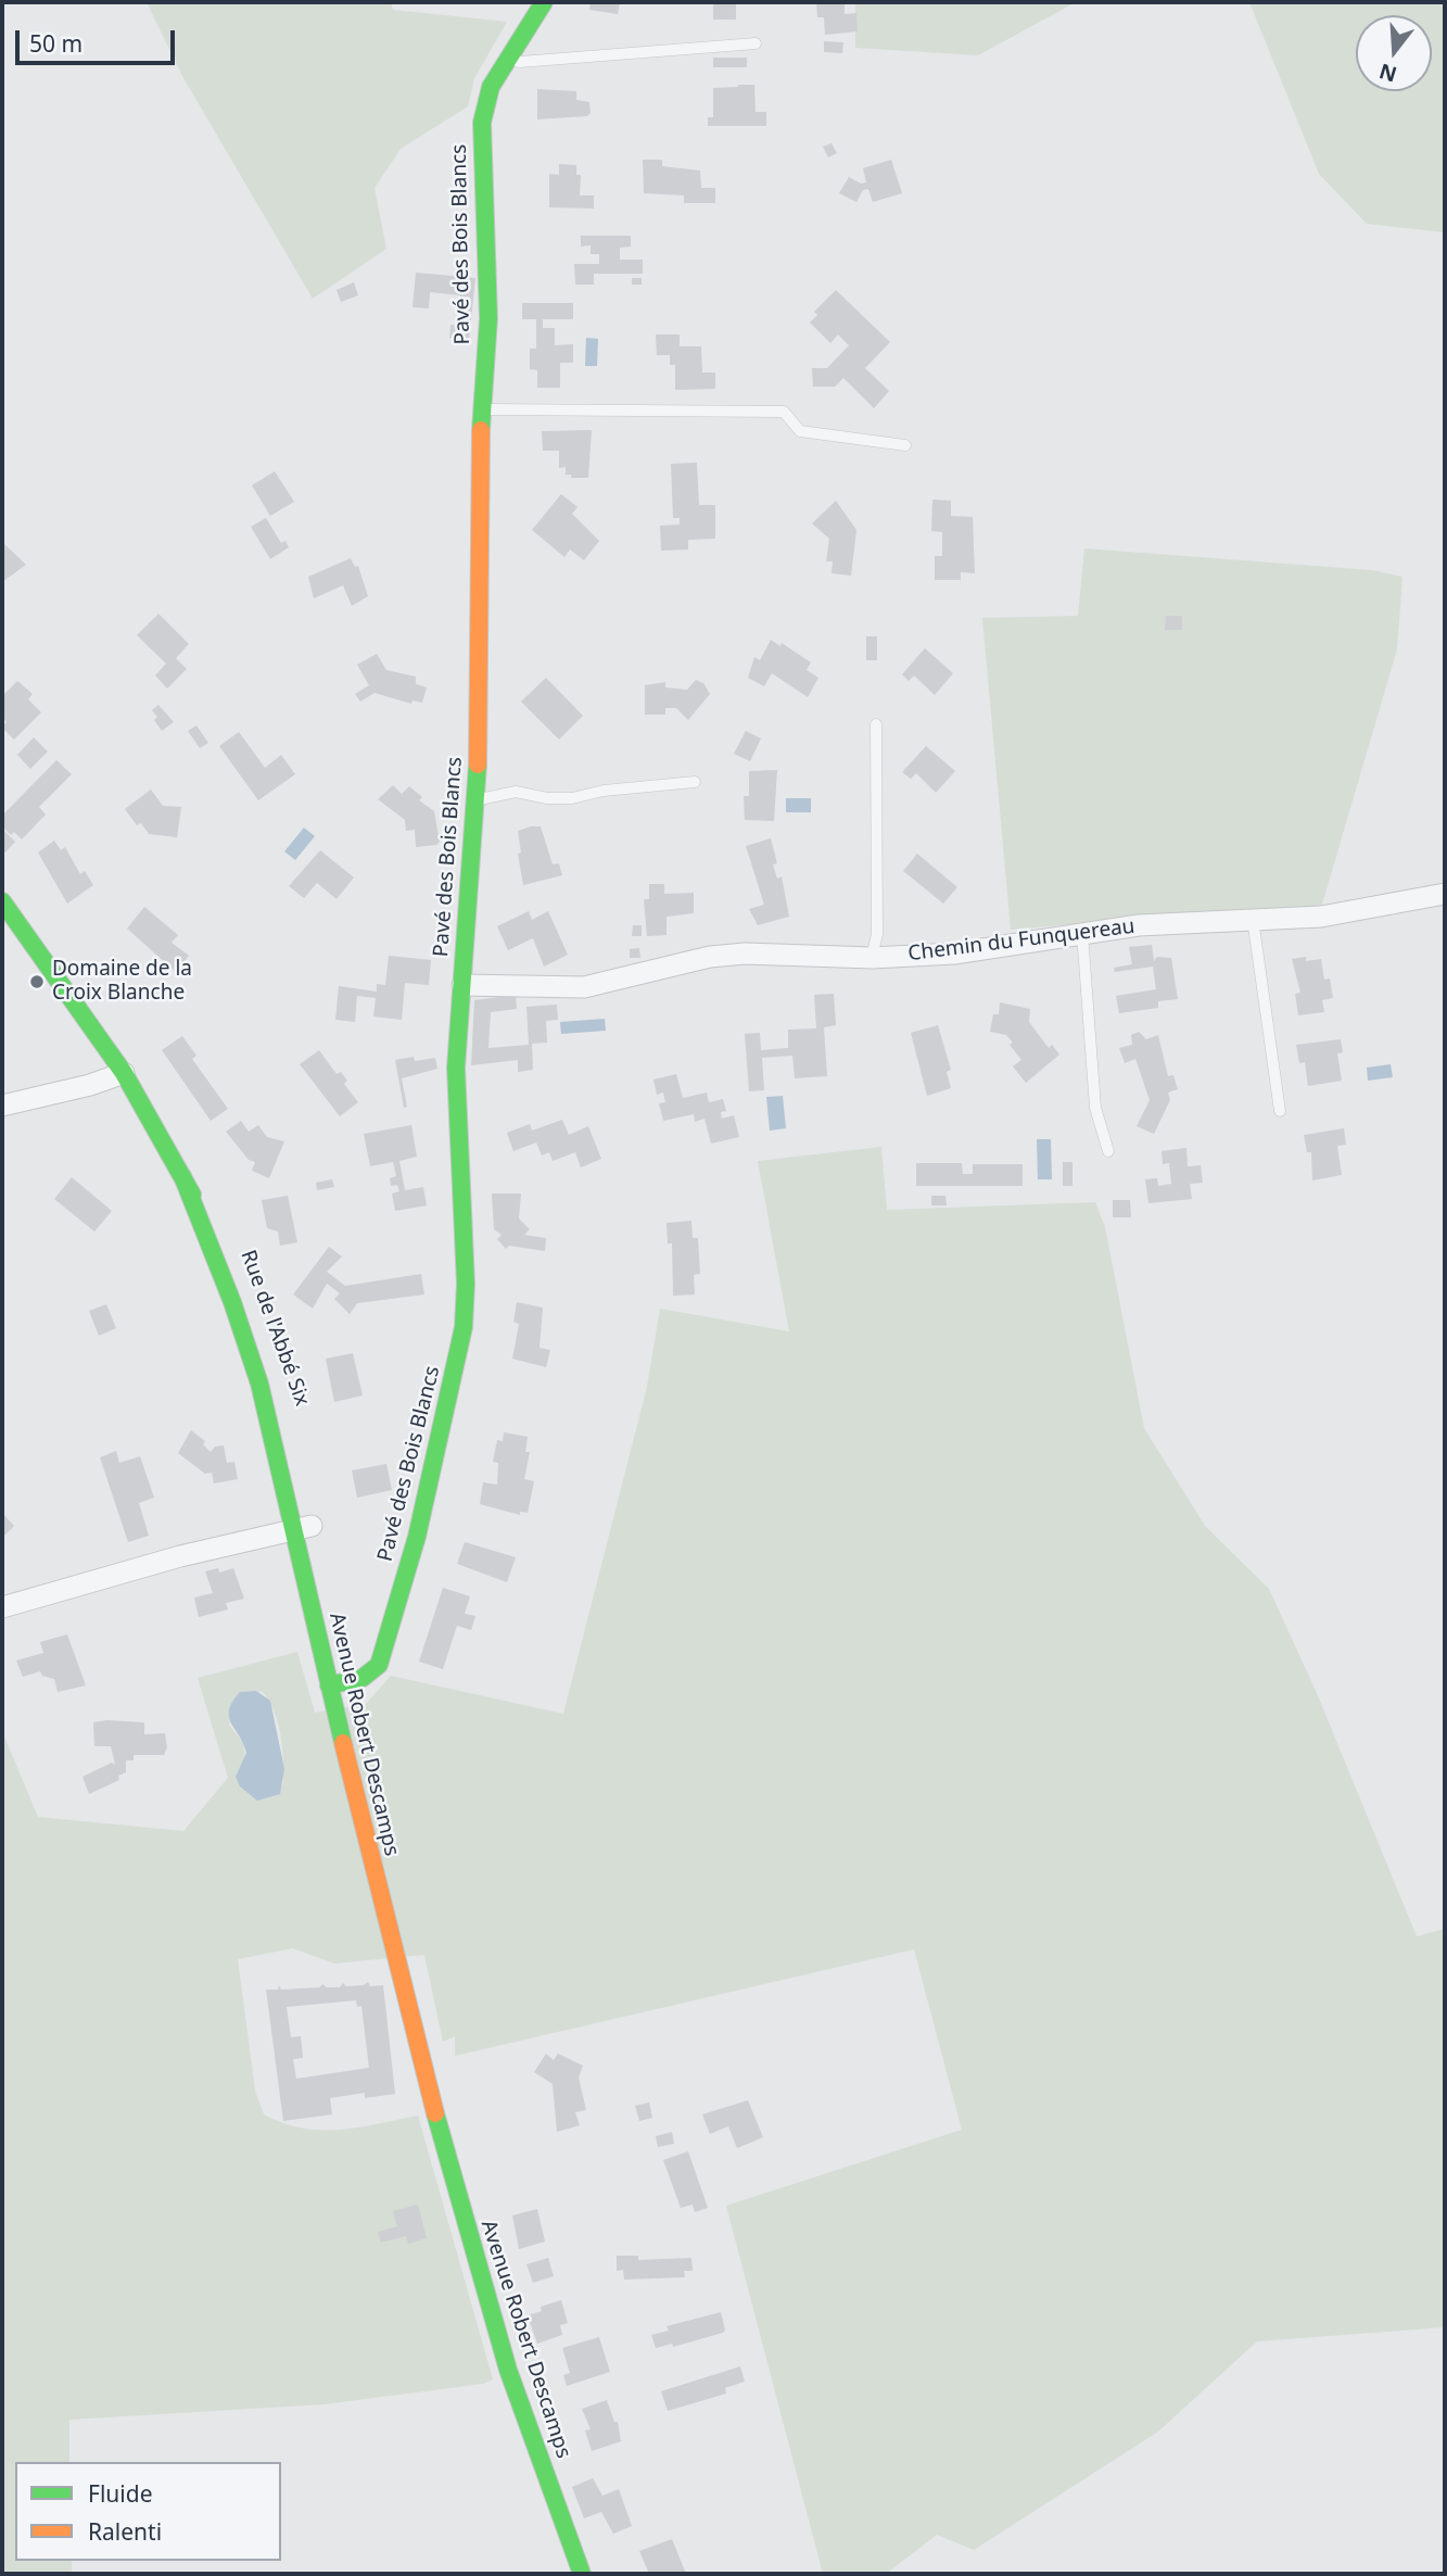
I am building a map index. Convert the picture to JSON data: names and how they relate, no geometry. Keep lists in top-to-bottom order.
{
  "streets": {
    "main road": ["Pavé des Bois Blancs", "Rue de l'Abbé Six", "Avenue Robert Descamps"],
    "street": ["Chemin du Funquereau"]
  },
  "crossings": [
    ["Pavé des Bois Blancs", "Chemin du Funquereau"],
    ["Pavé des Bois Blancs", "Avenue Robert Descamps"],
    ["Rue de l'Abbé Six", "Avenue Robert Descamps"]
  ],
  "places": ["Domaine de la Croix Blanche"],
  "legend": ["Fluide", "Ralenti"],
  "scale_bar": "50 m",
  "north": "bottom"
}
